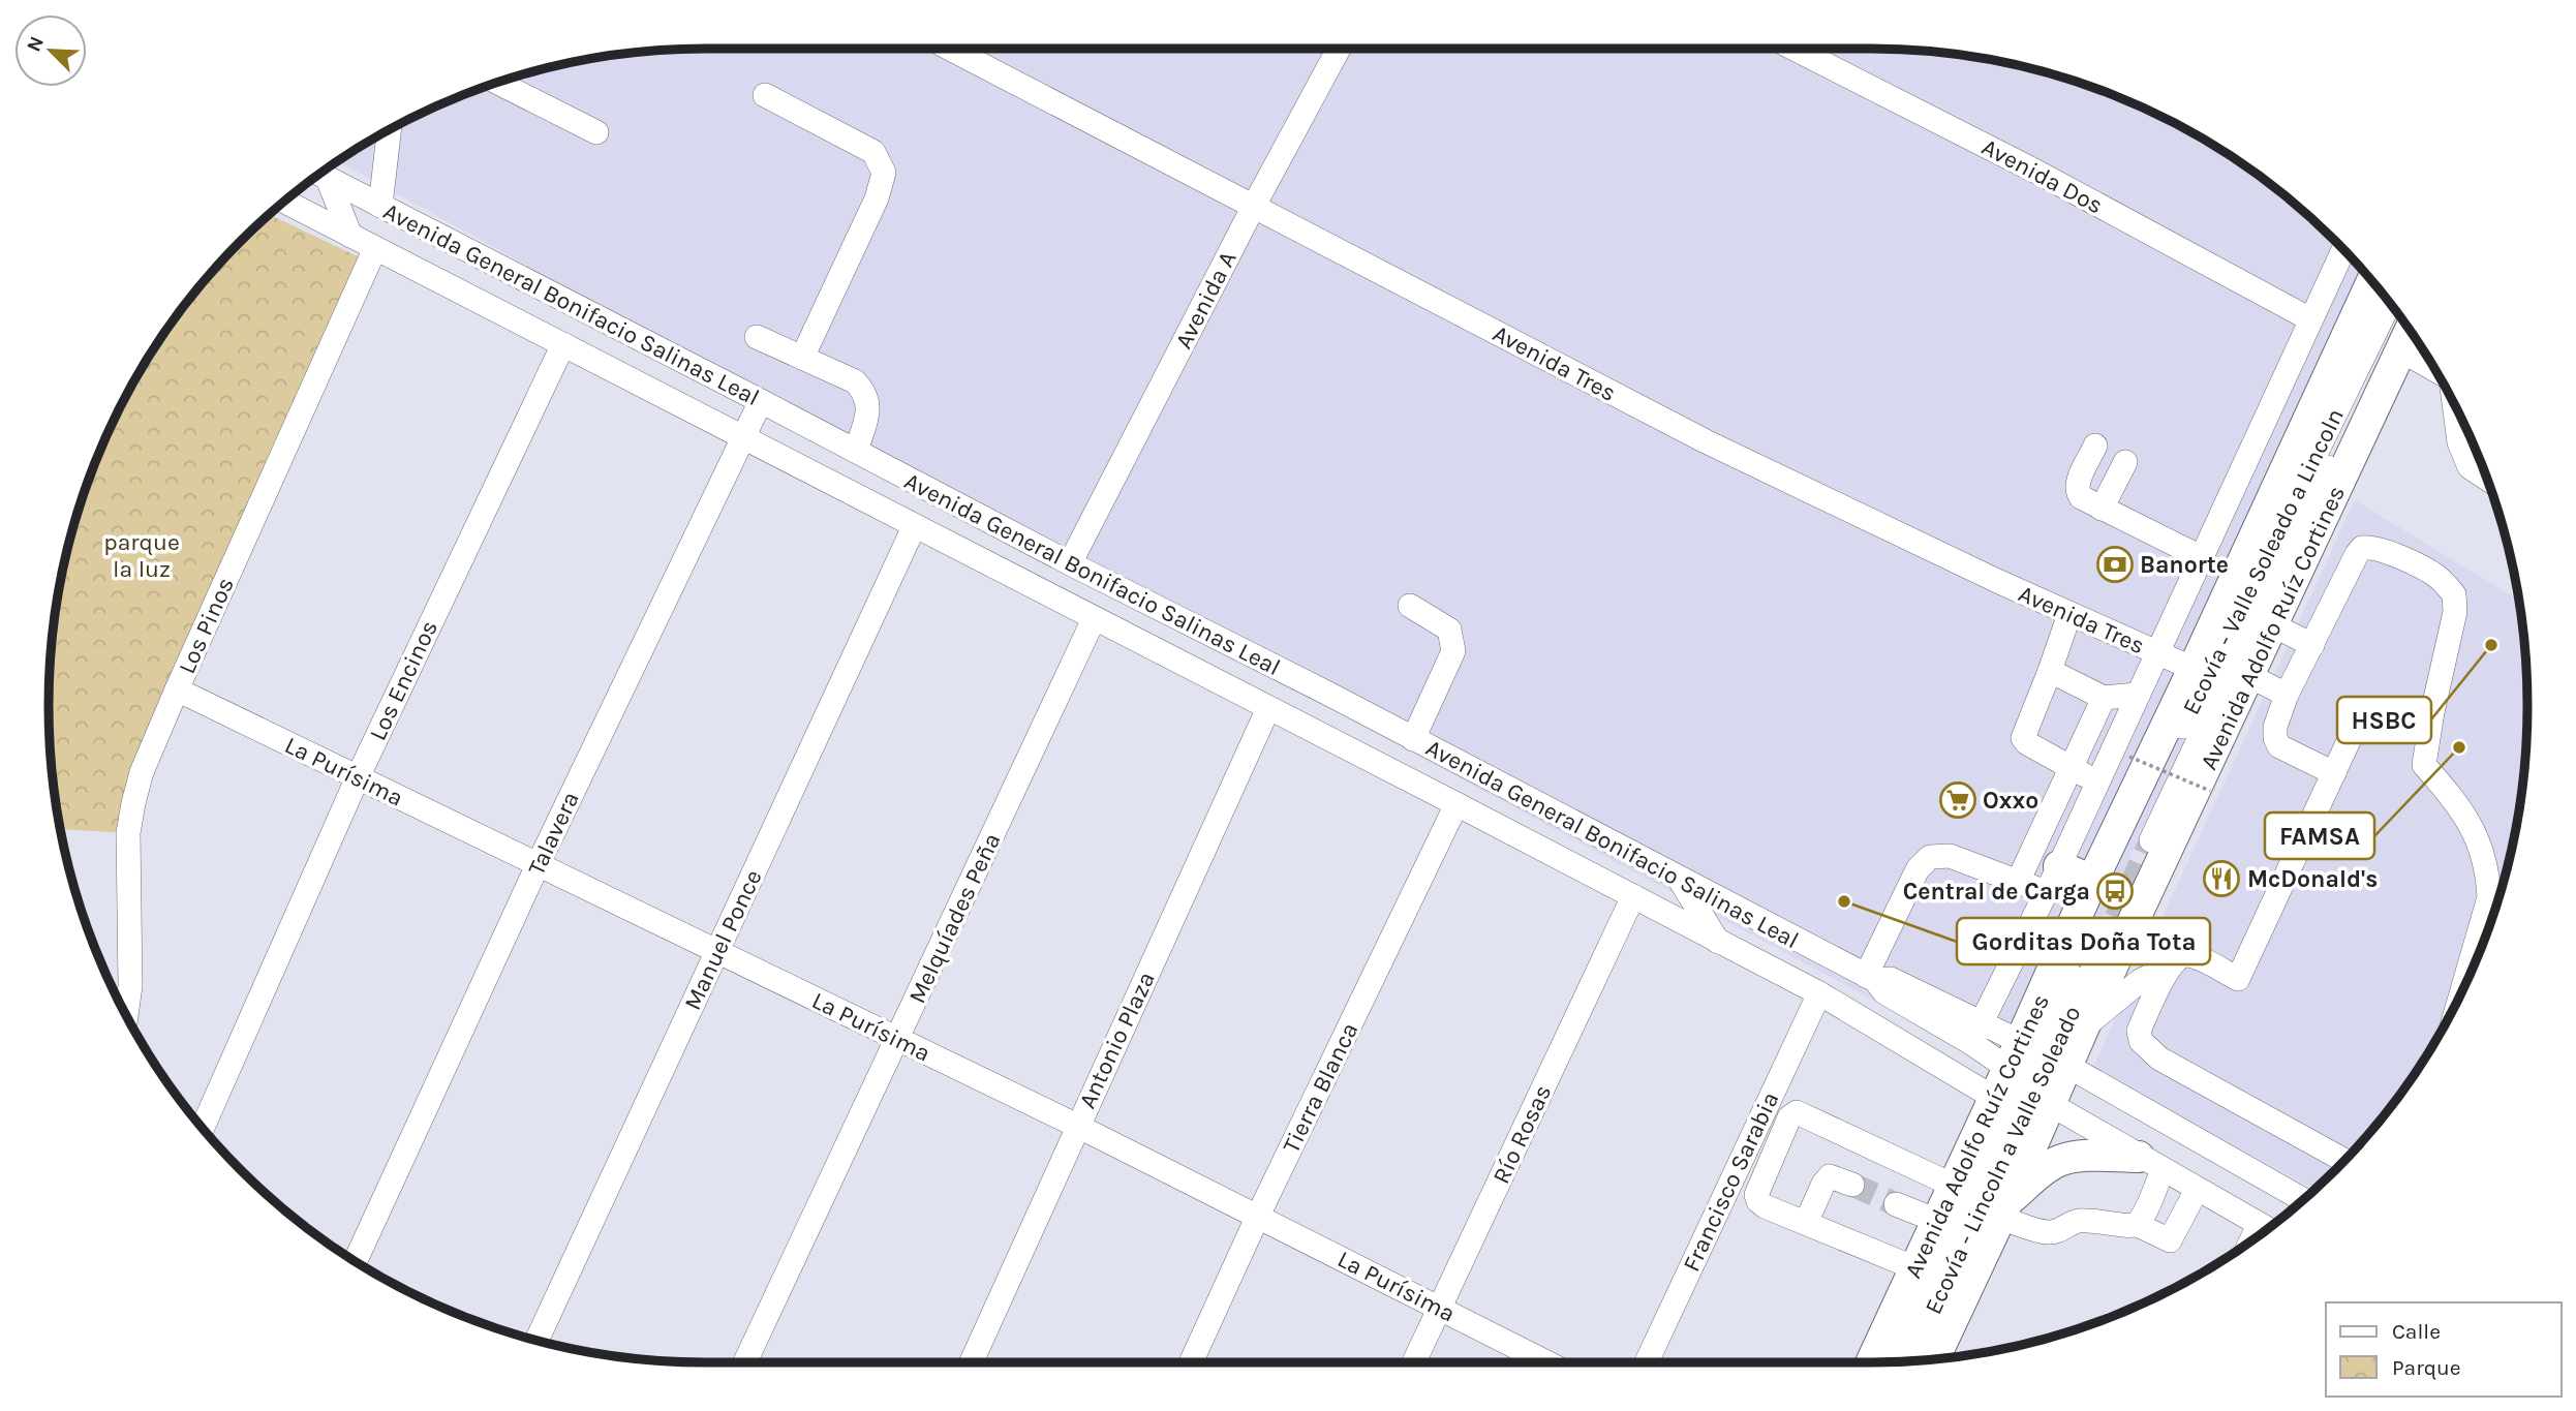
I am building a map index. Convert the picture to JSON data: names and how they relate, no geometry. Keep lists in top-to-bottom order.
{
  "streets": {
    "main road": ["Avenida Adolfo Ruíz Cortines"],
    "street": [
      "Avenida Dos",
      "Avenida A",
      "Avenida General Bonifacio Salinas Leal",
      "Avenida Tres",
      "Ecovía - Valle Soleado a Lincoln",
      "Los Pinos",
      "Los Encinos",
      "La Purísima",
      "Talavera",
      "Melquíades Peña",
      "Manuel Ponce",
      "Antonio Plaza",
      "Tierra Blanca",
      "Río Rosas",
      "Ecovía - Lincoln a Valle Soleado",
      "Francisco Sarabia"
    ]
  },
  "crossings": [
    ["Avenida A", "Avenida General Bonifacio Salinas Leal"],
    ["Avenida A", "Avenida Tres"],
    ["Avenida General Bonifacio Salinas Leal", "Avenida Adolfo Ruíz Cortines"],
    ["Avenida General Bonifacio Salinas Leal", "Talavera"],
    ["Avenida General Bonifacio Salinas Leal", "Ecovía - Lincoln a Valle Soleado"],
    ["Avenida Tres", "Avenida Adolfo Ruíz Cortines"],
    ["Los Pinos", "La Purísima"],
    ["Avenida Adolfo Ruíz Cortines", "Ecovía - Lincoln a Valle Soleado"],
    ["Los Encinos", "La Purísima"],
    ["La Purísima", "Talavera"],
    ["La Purísima", "Melquíades Peña"],
    ["La Purísima", "Manuel Ponce"],
    ["La Purísima", "Antonio Plaza"],
    ["La Purísima", "Tierra Blanca"],
    ["La Purísima", "Río Rosas"]
  ],
  "parks": ["parque la luz"],
  "places": {
    "bank": ["Banorte"],
    "other": ["HSBC", "FAMSA", "Gorditas Doña Tota"],
    "supermarket": ["Oxxo"],
    "restaurant": ["McDonald's"],
    "bus stop": ["Central de Carga"]
  },
  "legend": ["Calle", "Parque"],
  "north": "top left"
}
